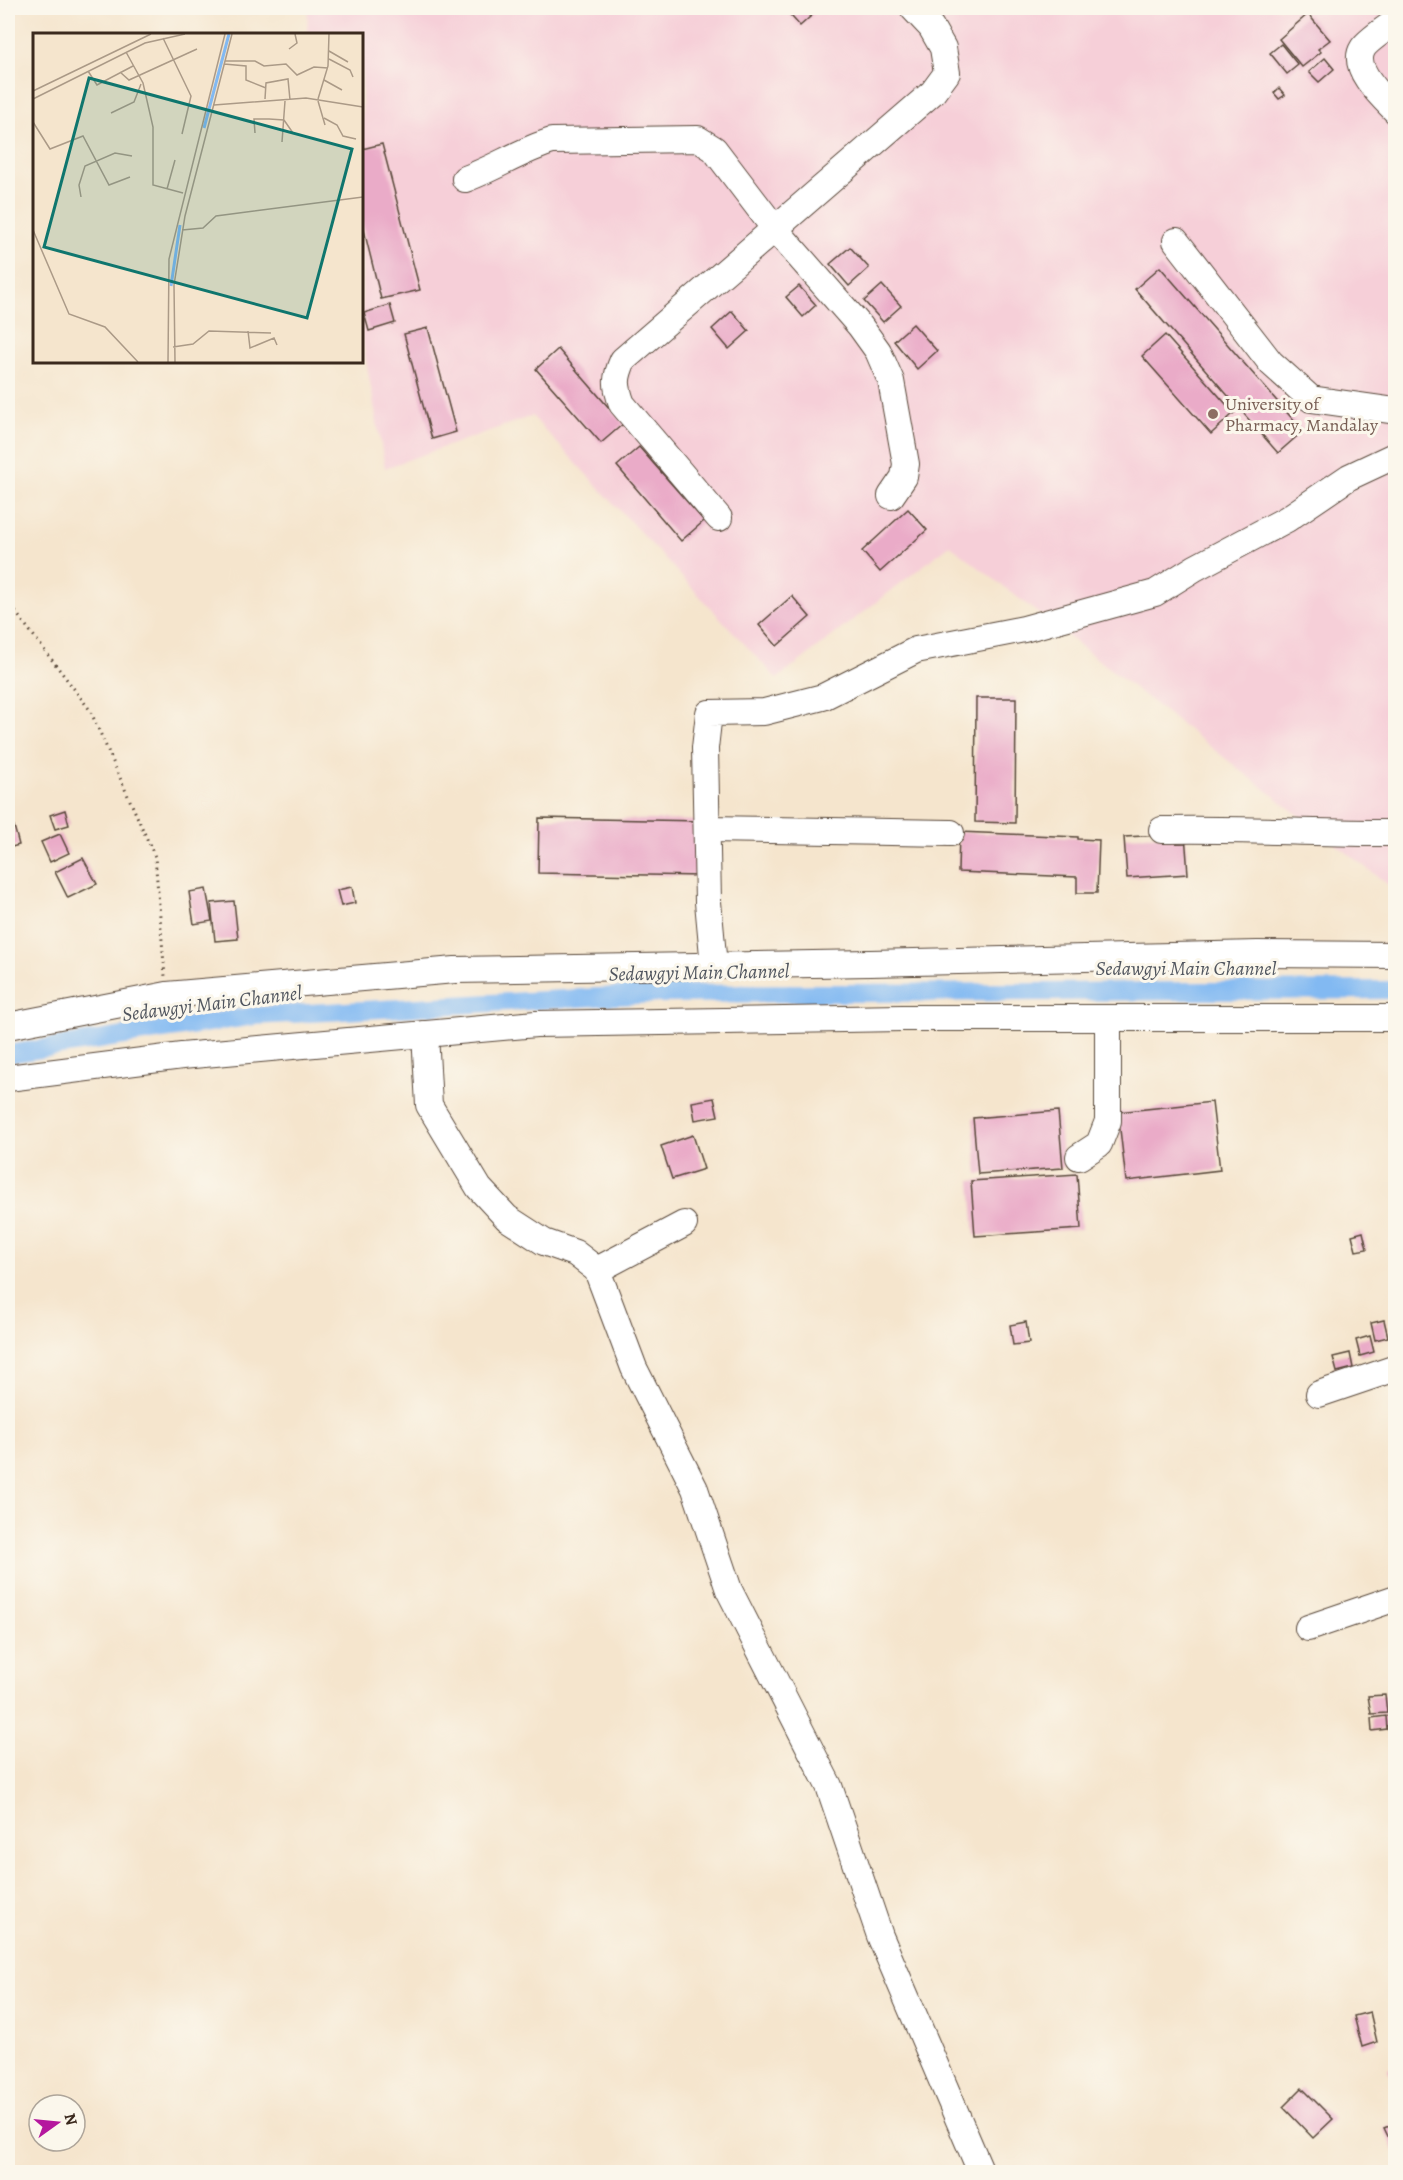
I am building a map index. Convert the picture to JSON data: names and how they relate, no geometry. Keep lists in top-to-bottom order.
{
  "water": ["Sedawgyi Main Channel"],
  "places": ["University of Pharmacy, Mandalay"],
  "north": "right"
}
